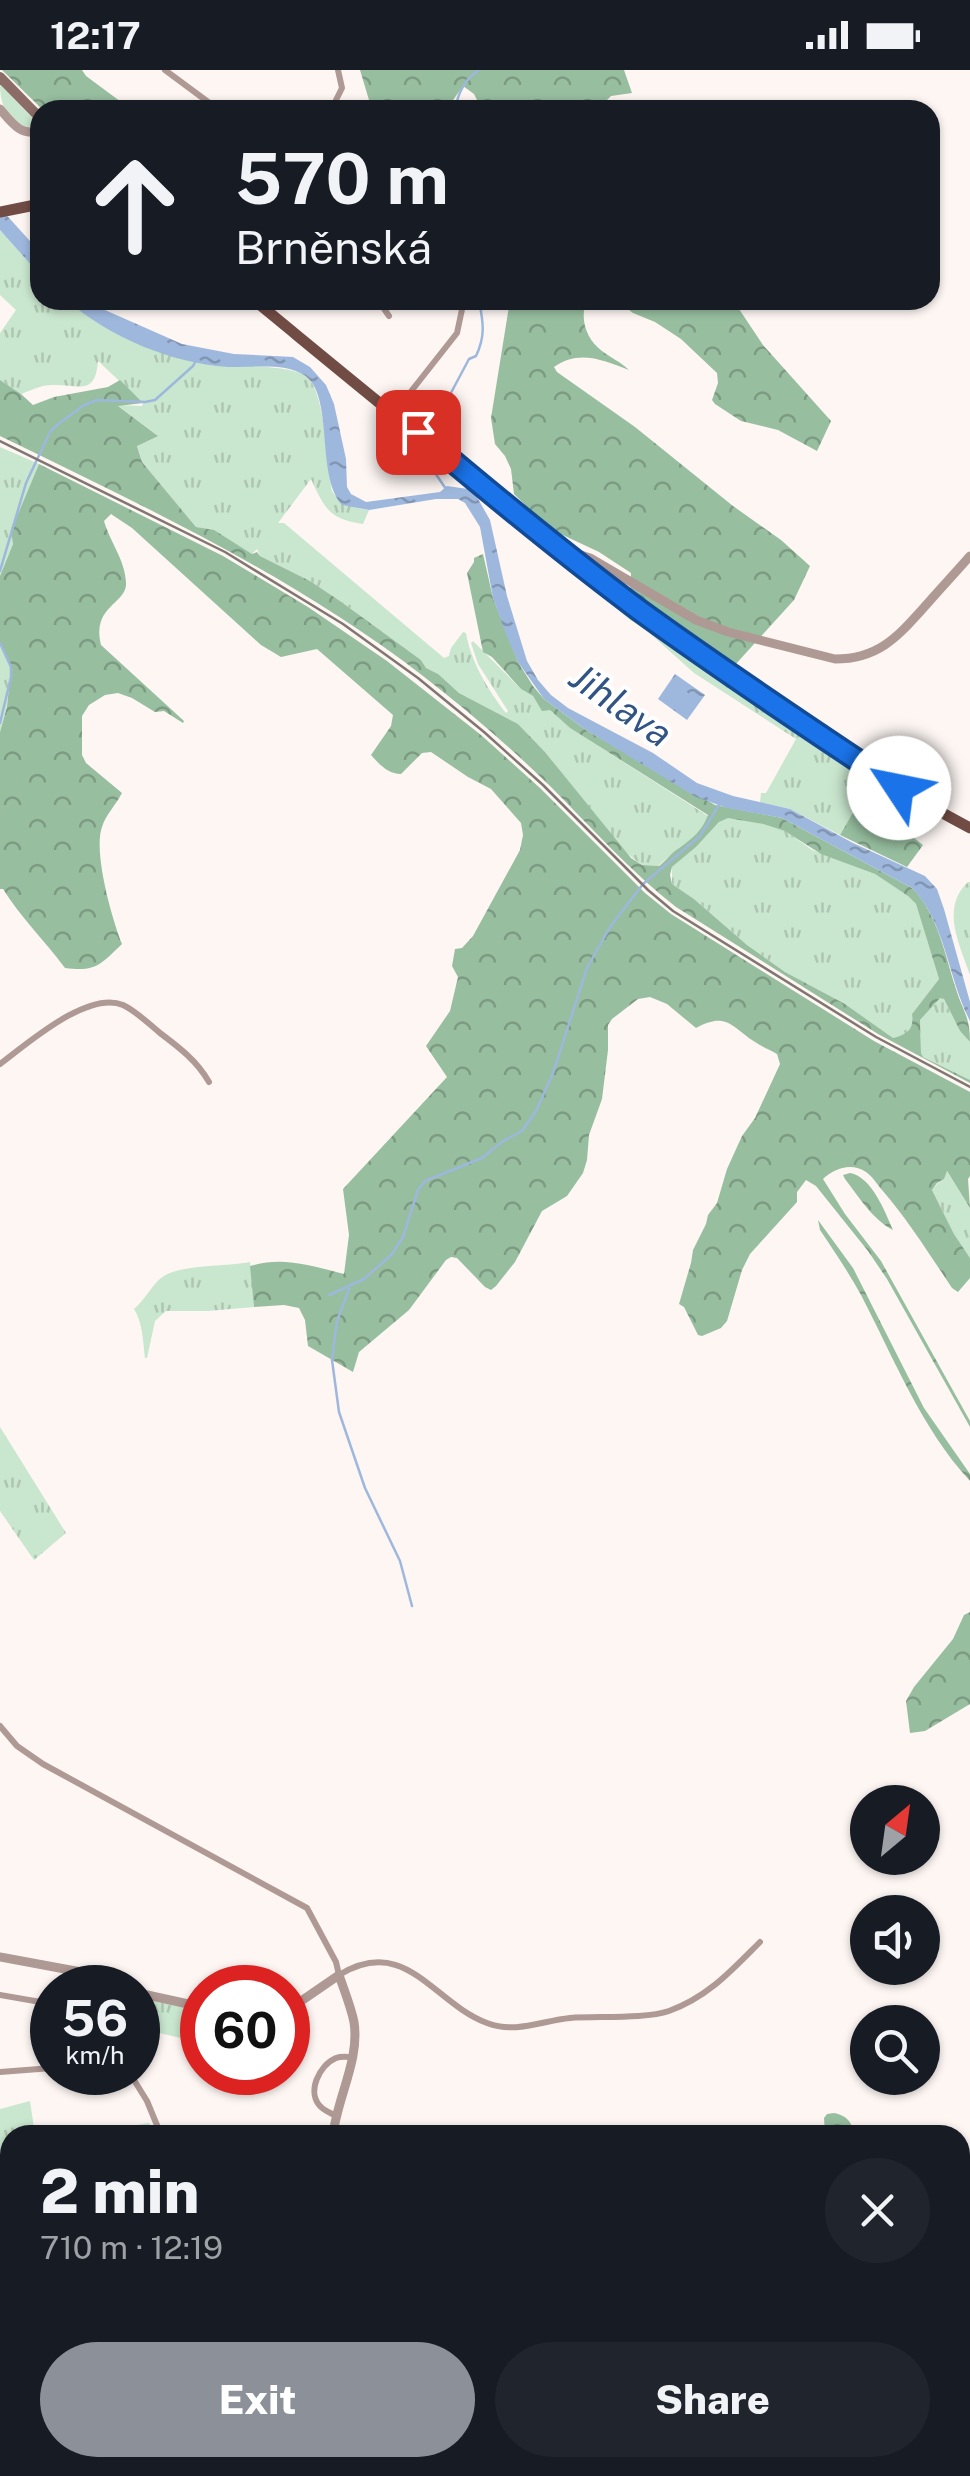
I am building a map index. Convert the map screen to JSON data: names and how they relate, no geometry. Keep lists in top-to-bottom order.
{
  "water": ["Jihlava"],
  "north": "top right",
  "page": {
    "status": "12:17",
    "turn": ["570 m", "Brněnská"],
    "speed": "56 km/h",
    "limit": "60",
    "heading": ["2 min", "710 m · 12:19"],
    "buttons": ["Exit", "Share"]
  }
}
